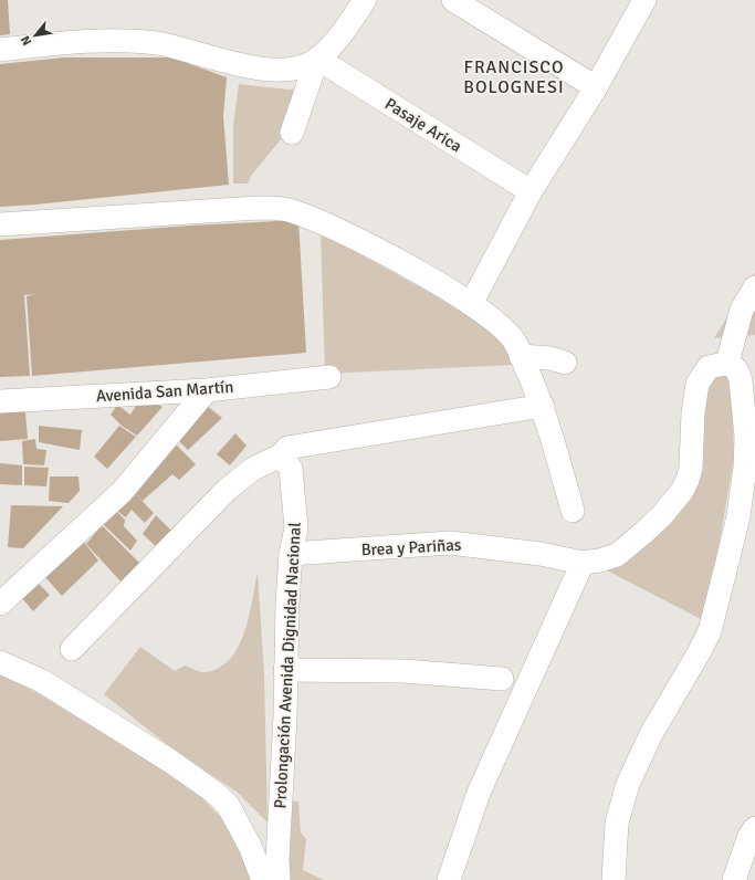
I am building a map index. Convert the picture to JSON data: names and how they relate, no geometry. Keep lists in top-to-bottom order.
{
  "streets": {
    "street": [
      "Pasaje Arica",
      "Avenida San Martín",
      "Brea y Pariñas",
      "Prolongación Avenida Dignidad Nacional"
    ]
  },
  "crossings": [
    ["Brea y Pariñas", "Prolongación Avenida Dignidad Nacional"]
  ],
  "districts": ["FRANCISCO BOLOGNESI"],
  "north": "bottom left"
}
